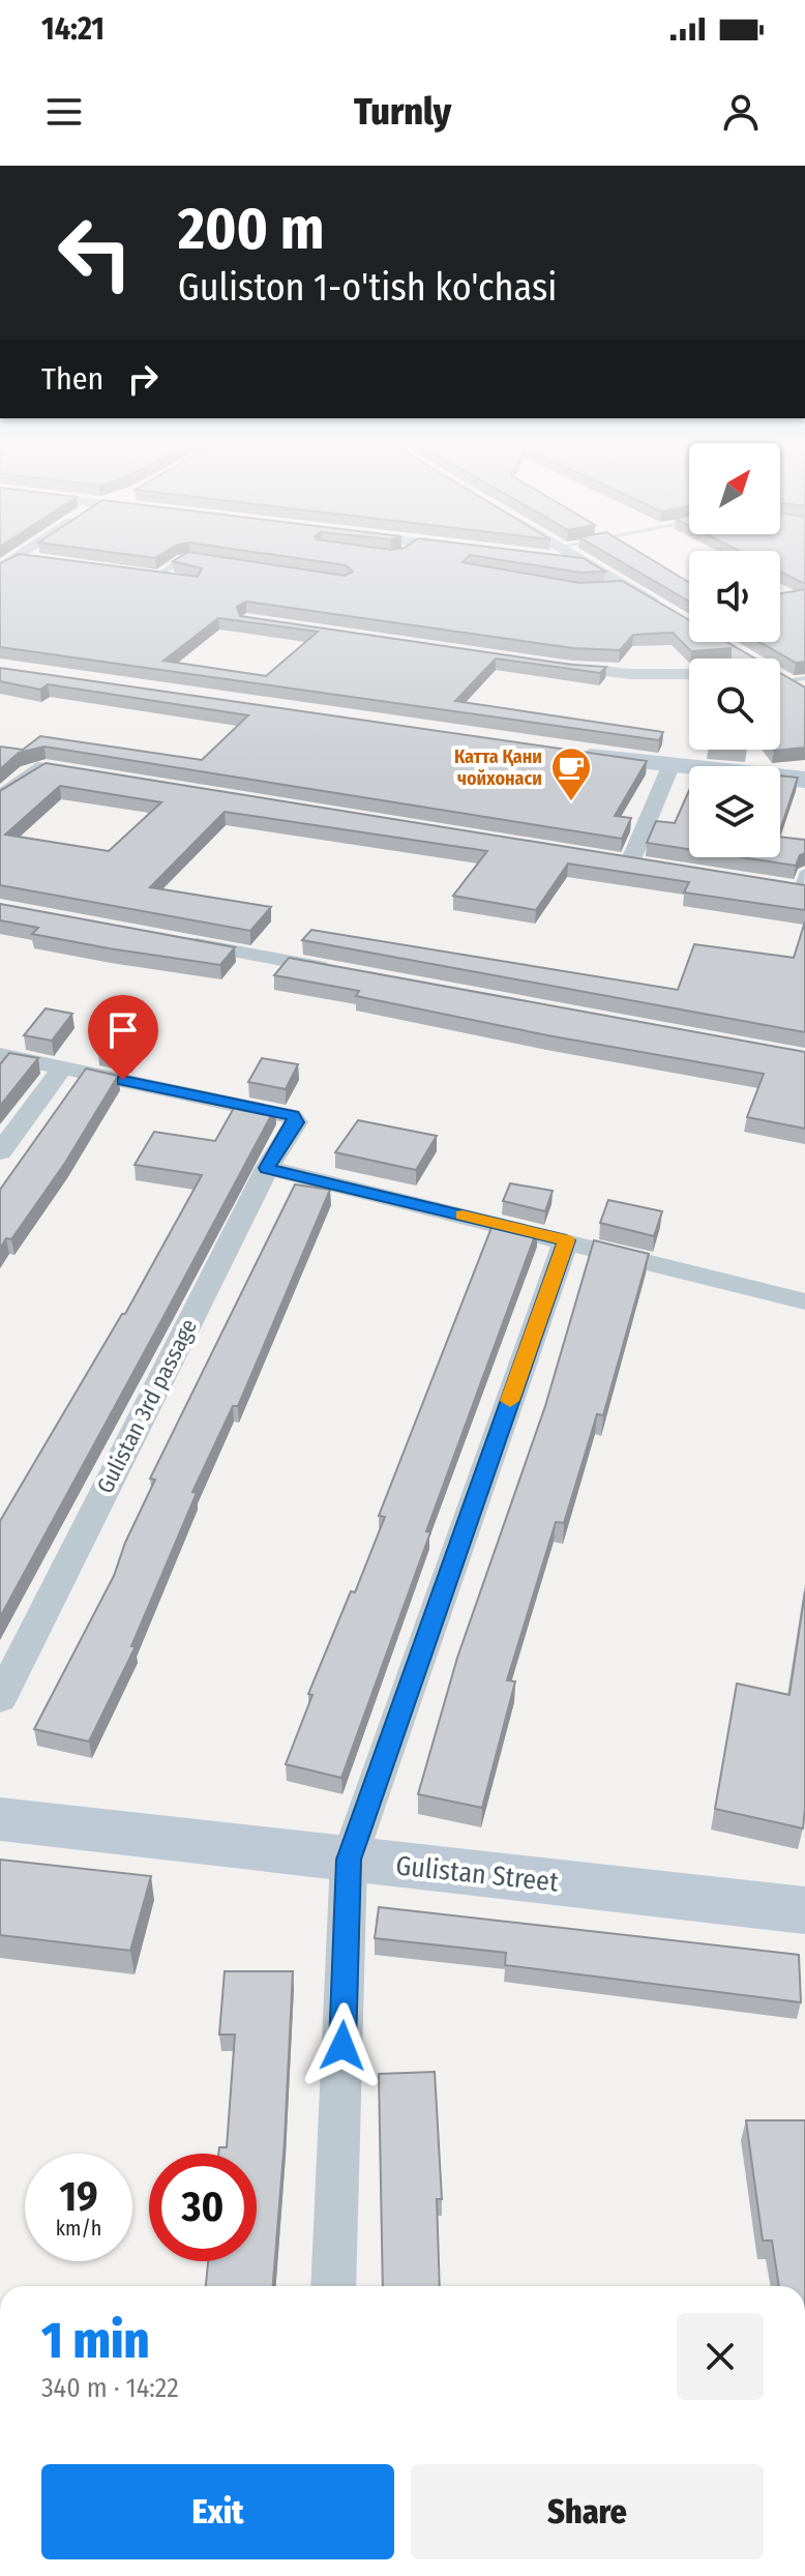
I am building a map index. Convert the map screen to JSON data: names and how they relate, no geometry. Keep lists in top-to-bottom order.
{
  "streets": {
    "main road": ["Gulistan Street"],
    "street": ["Gulistan 3rd passage"]
  },
  "places": {
    "cafe": ["Катта Қани чойхонаси"]
  },
  "north": "top right",
  "page": {
    "status": "14:21",
    "header": "Turnly",
    "turn": ["200 m", "Guliston 1-o'tish ko'chasi"],
    "then": "Then",
    "speed": "19 km/h",
    "limit": "30",
    "heading": ["1 min", "340 m · 14:22"],
    "buttons": ["Exit", "Share"]
  }
}
